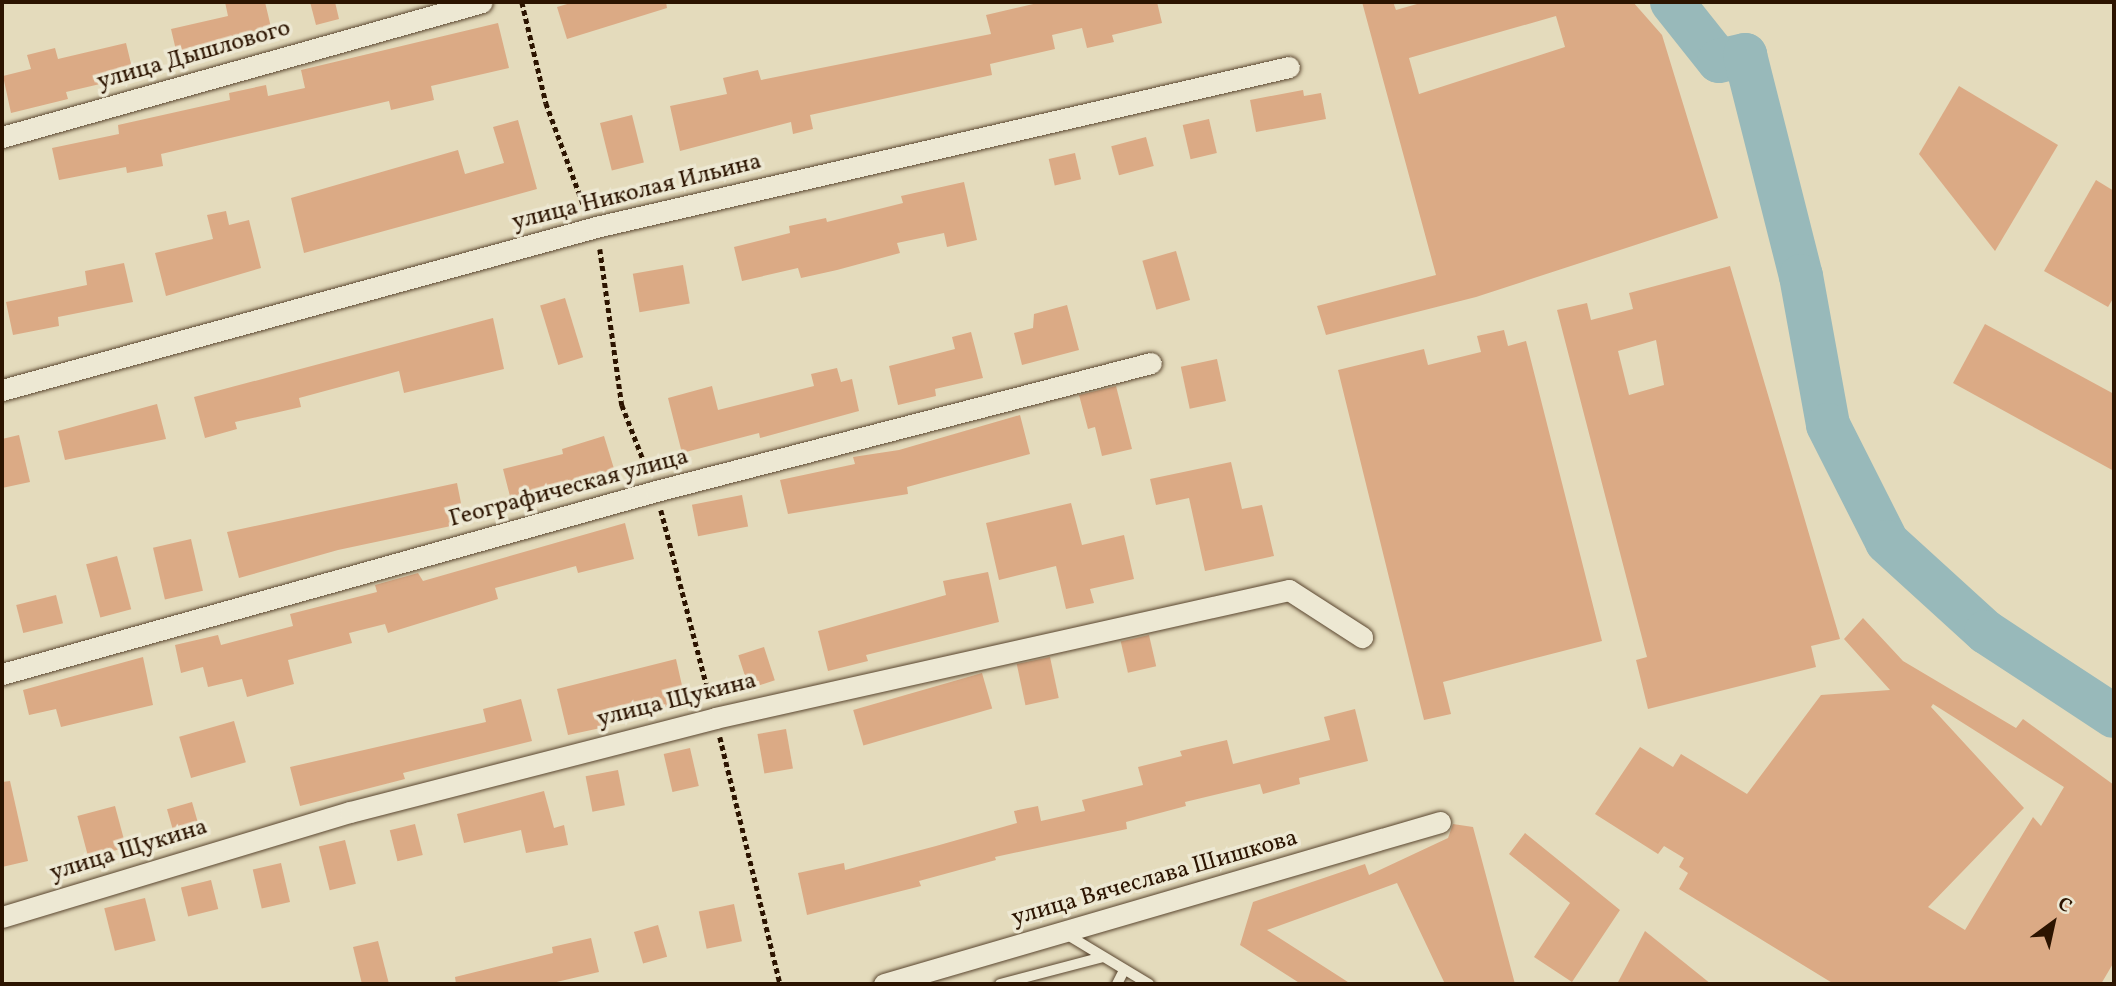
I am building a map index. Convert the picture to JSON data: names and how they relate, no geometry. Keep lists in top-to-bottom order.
{
  "streets": {
    "street": [
      "улица Дышлового",
      "улица Николая Ильина",
      "Географическая улица",
      "улица Щукина",
      "улица Вячеслава Шишкова"
    ]
  },
  "north": "top right"
}
